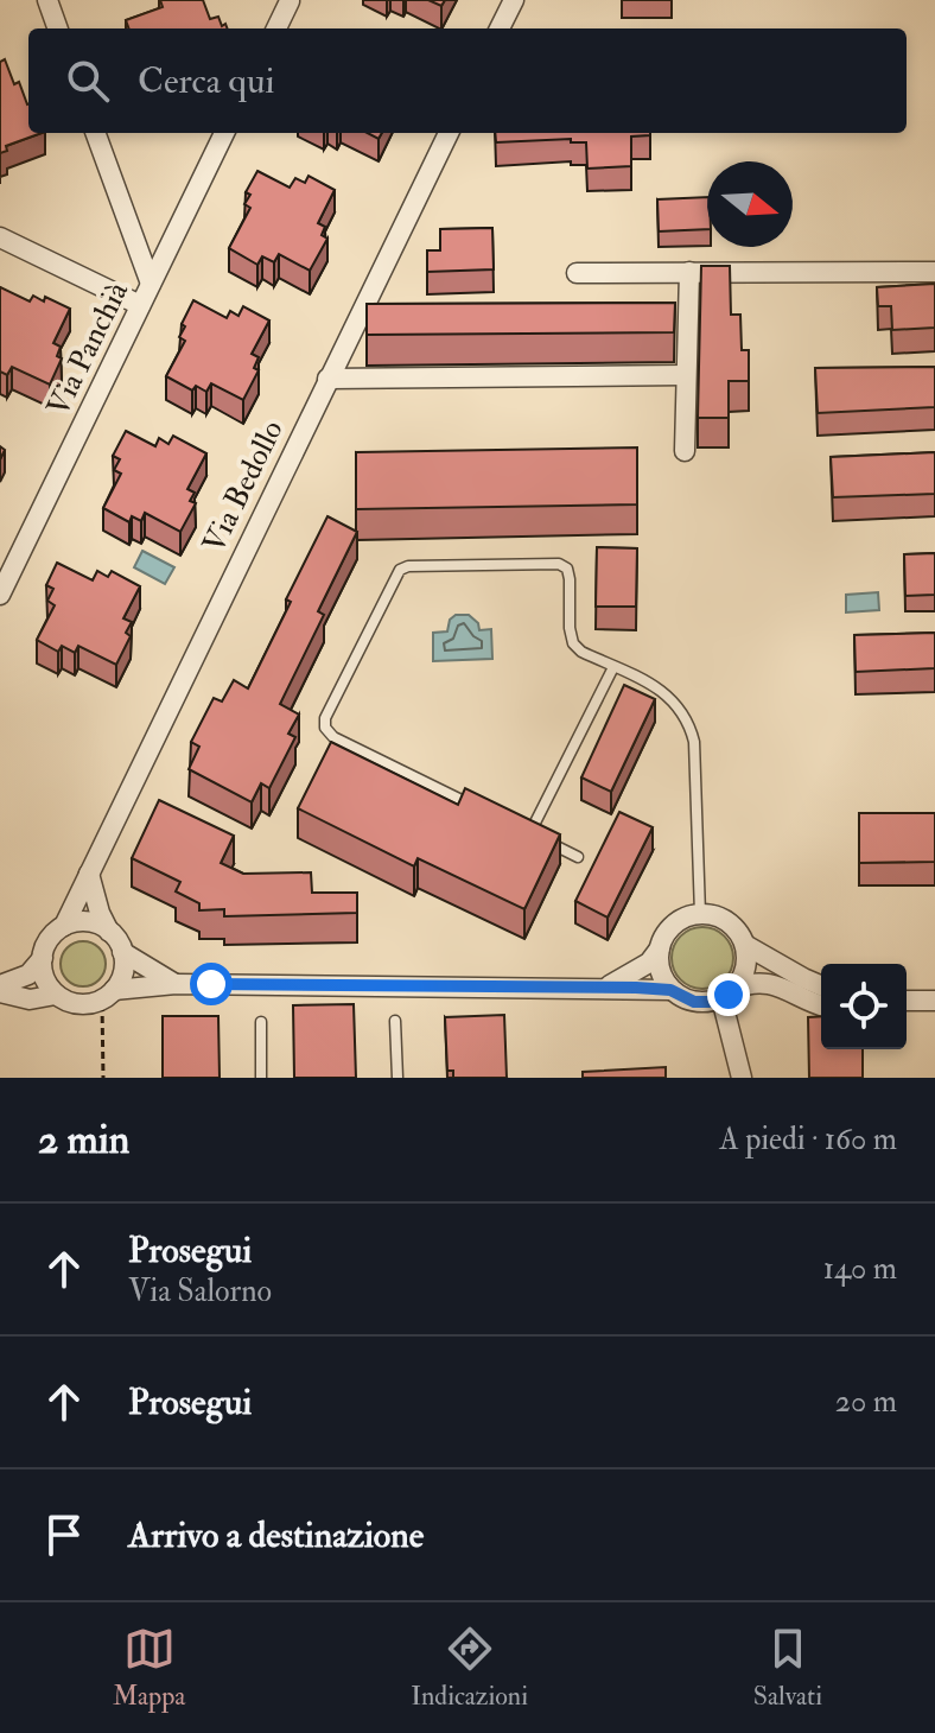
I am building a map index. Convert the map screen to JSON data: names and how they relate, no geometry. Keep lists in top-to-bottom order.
{
  "streets": {
    "street": ["Via Panchià", "Via Bedollo"]
  },
  "north": "right",
  "page": {
    "search": "Cerca qui",
    "heading": ["2 min", "A piedi · 160 m"],
    "list": [
      ["Prosegui", "Via Salorno", "140 m"],
      ["Prosegui", "20 m"],
      "Arrivo a destinazione"
    ],
    "nav": ["Mappa", "Indicazioni", "Salvati"]
  }
}
